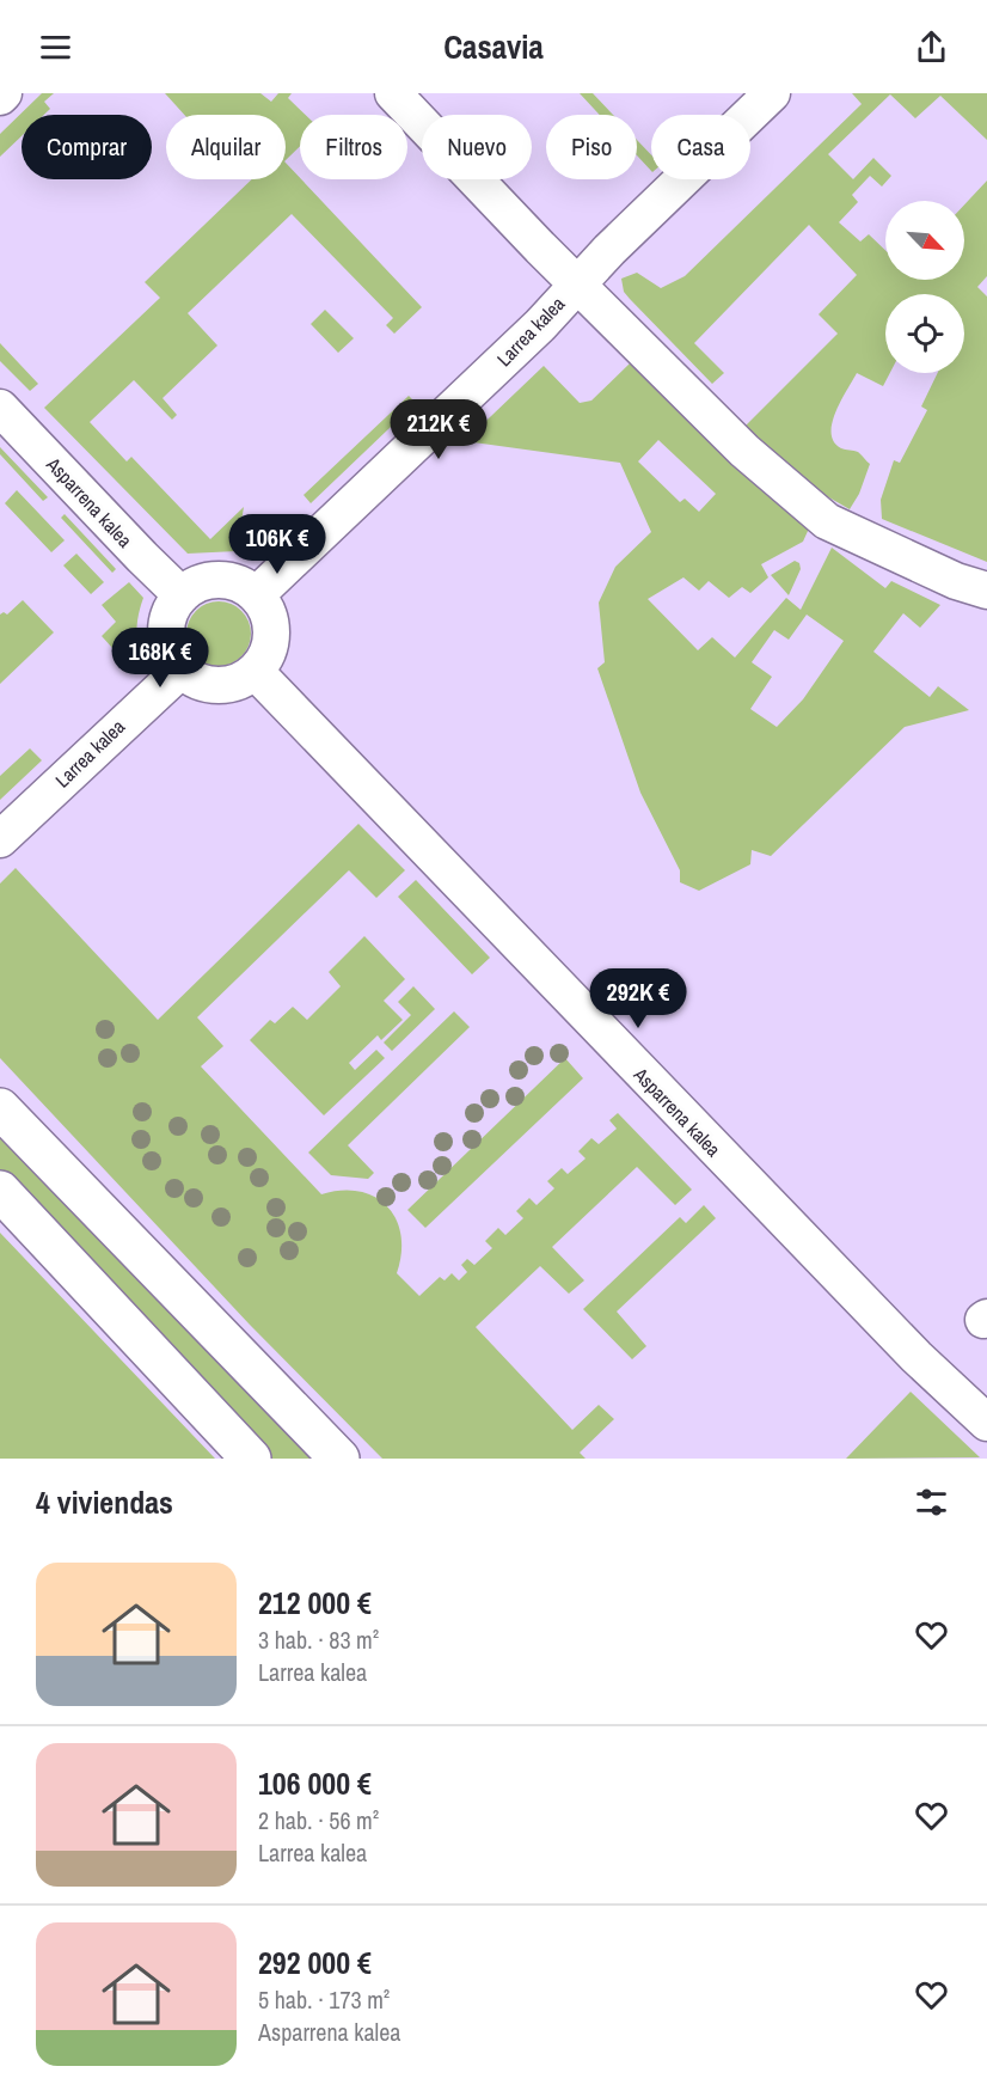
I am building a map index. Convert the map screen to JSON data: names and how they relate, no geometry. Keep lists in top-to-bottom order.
{
  "streets": {
    "street": ["Larrea kalea", "Asparrena kalea"]
  },
  "crossings": [
    ["Larrea kalea", "Asparrena kalea"]
  ],
  "north": "bottom right",
  "page": {
    "header": "Casavia",
    "chip": [
      "Comprar",
      "Alquilar",
      "Filtros",
      "Nuevo",
      "Piso",
      "Casa"
    ],
    "price": [
      "212K €",
      "106K €",
      "168K €",
      "292K €"
    ],
    "heading": "4 viviendas",
    "list": [
      {
        "name": "212 000 €",
        "note": "3 hab. · 83 m² · Larrea kalea"
      },
      {
        "name": "106 000 €",
        "note": "2 hab. · 56 m² · Larrea kalea"
      },
      {
        "name": "292 000 €",
        "note": "5 hab. · 173 m² · Asparrena kalea"
      }
    ]
  }
}
